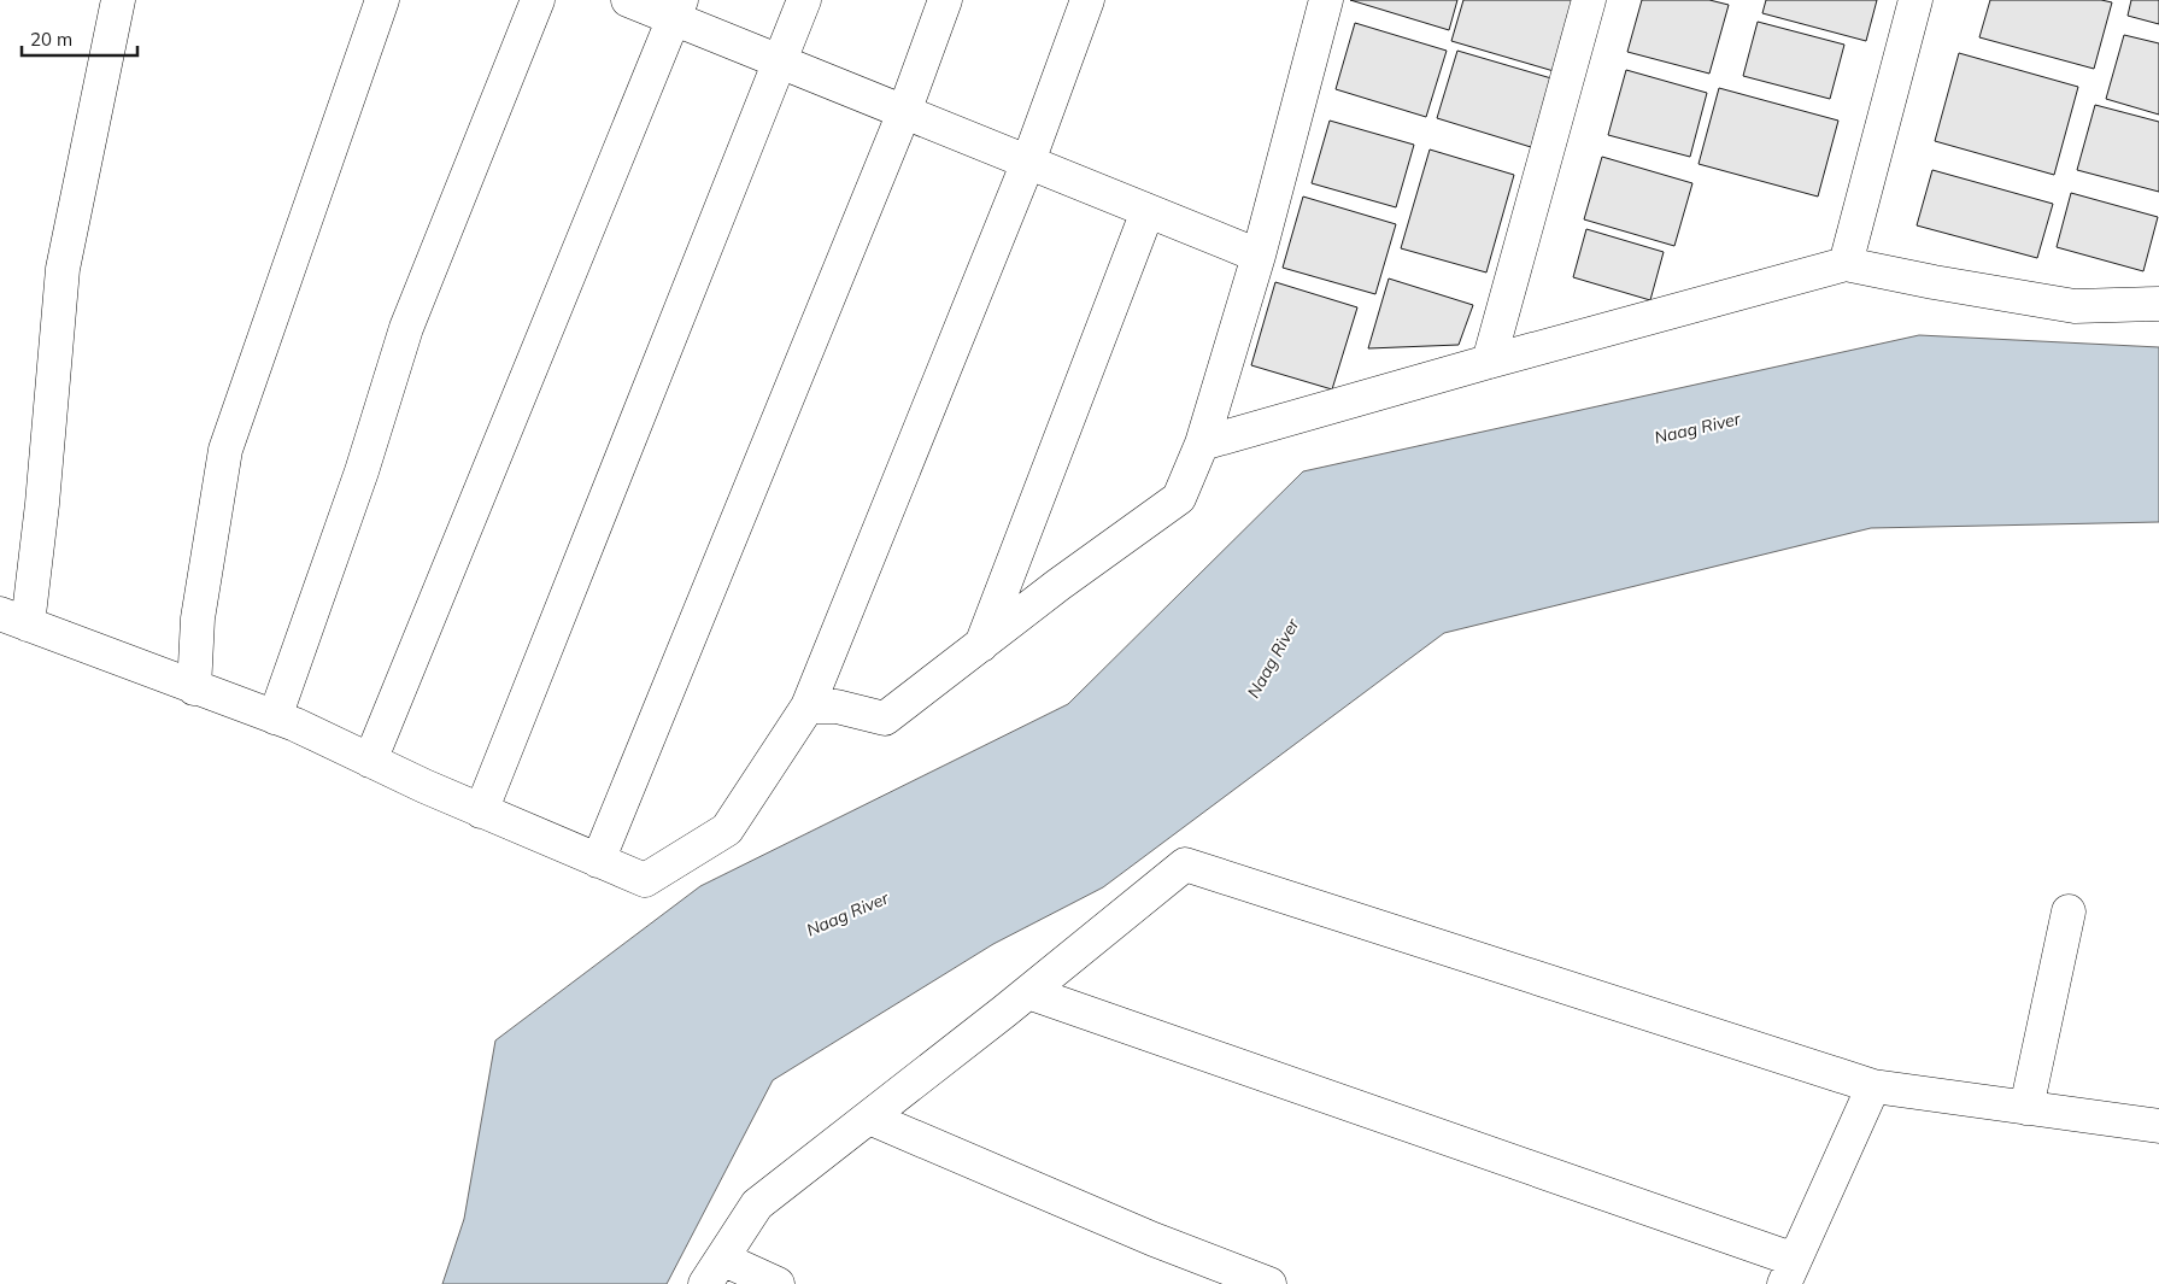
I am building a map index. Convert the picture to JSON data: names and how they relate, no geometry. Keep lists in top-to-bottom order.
{
  "water": ["Naag River"],
  "scale_bar": "20 m"
}
